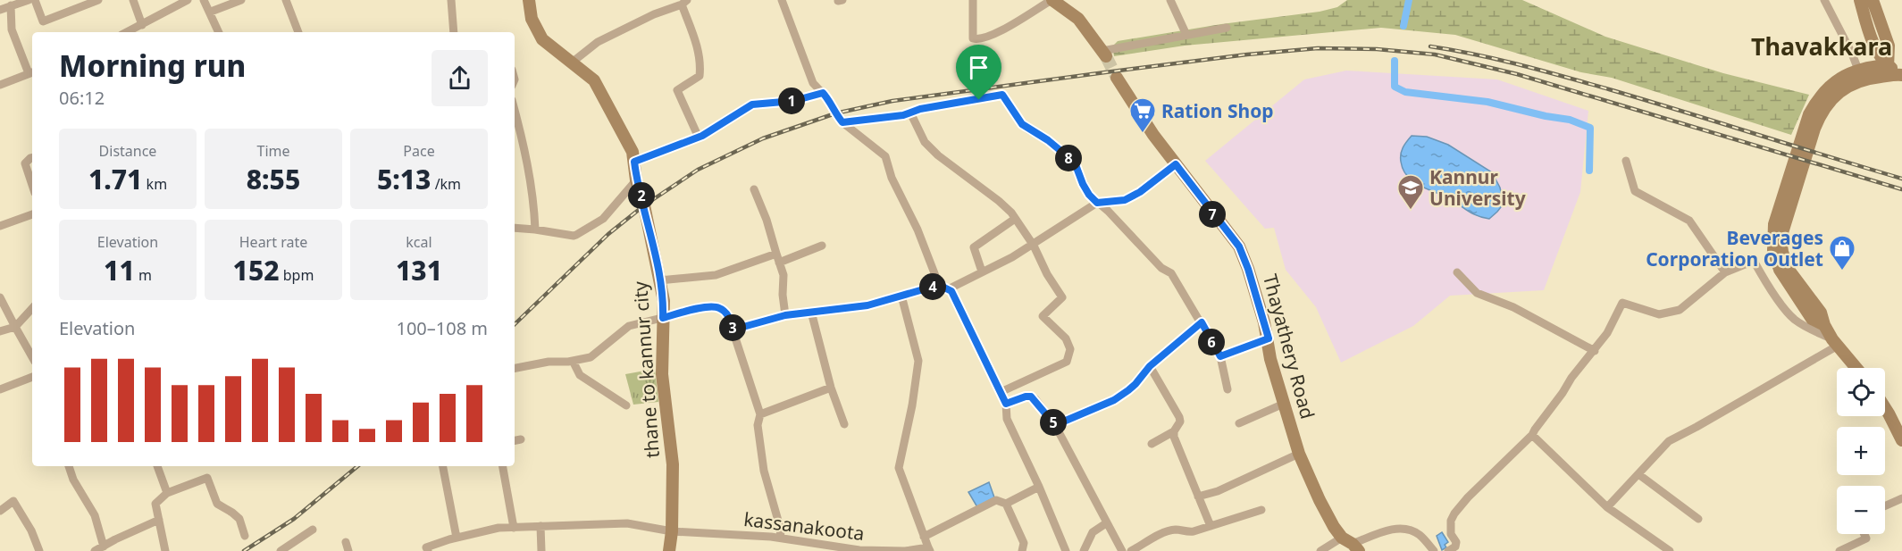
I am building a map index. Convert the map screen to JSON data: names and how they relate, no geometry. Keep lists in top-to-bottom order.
{
  "streets": {
    "street": ["Thayathery Road", "thane to kannur city", "kassanakoota"]
  },
  "crossings": [
    ["thane to kannur city", "kassanakoota"]
  ],
  "districts": ["Thavakkara"],
  "places": {
    "supermarket": ["Ration Shop"],
    "school or university": ["Kannur University"],
    "shop": ["Beverages Corporation Outlet"]
  },
  "page": {
    "heading": ["Morning run", "06:12"],
    "pins": [
      "1",
      "8",
      "2",
      "7",
      "4",
      "3",
      "6",
      "5"
    ],
    "stats": [
      ["Distance", "1.71 km"],
      ["Time", "8:55"],
      ["Pace", "5:13 /km"],
      ["Elevation", "11 m"],
      ["Heart rate", "152 bpm"],
      ["kcal", "131"]
    ],
    "chart": ["Elevation", "100–108 m"],
    "map_buttons": ["+", "−"]
  }
}
